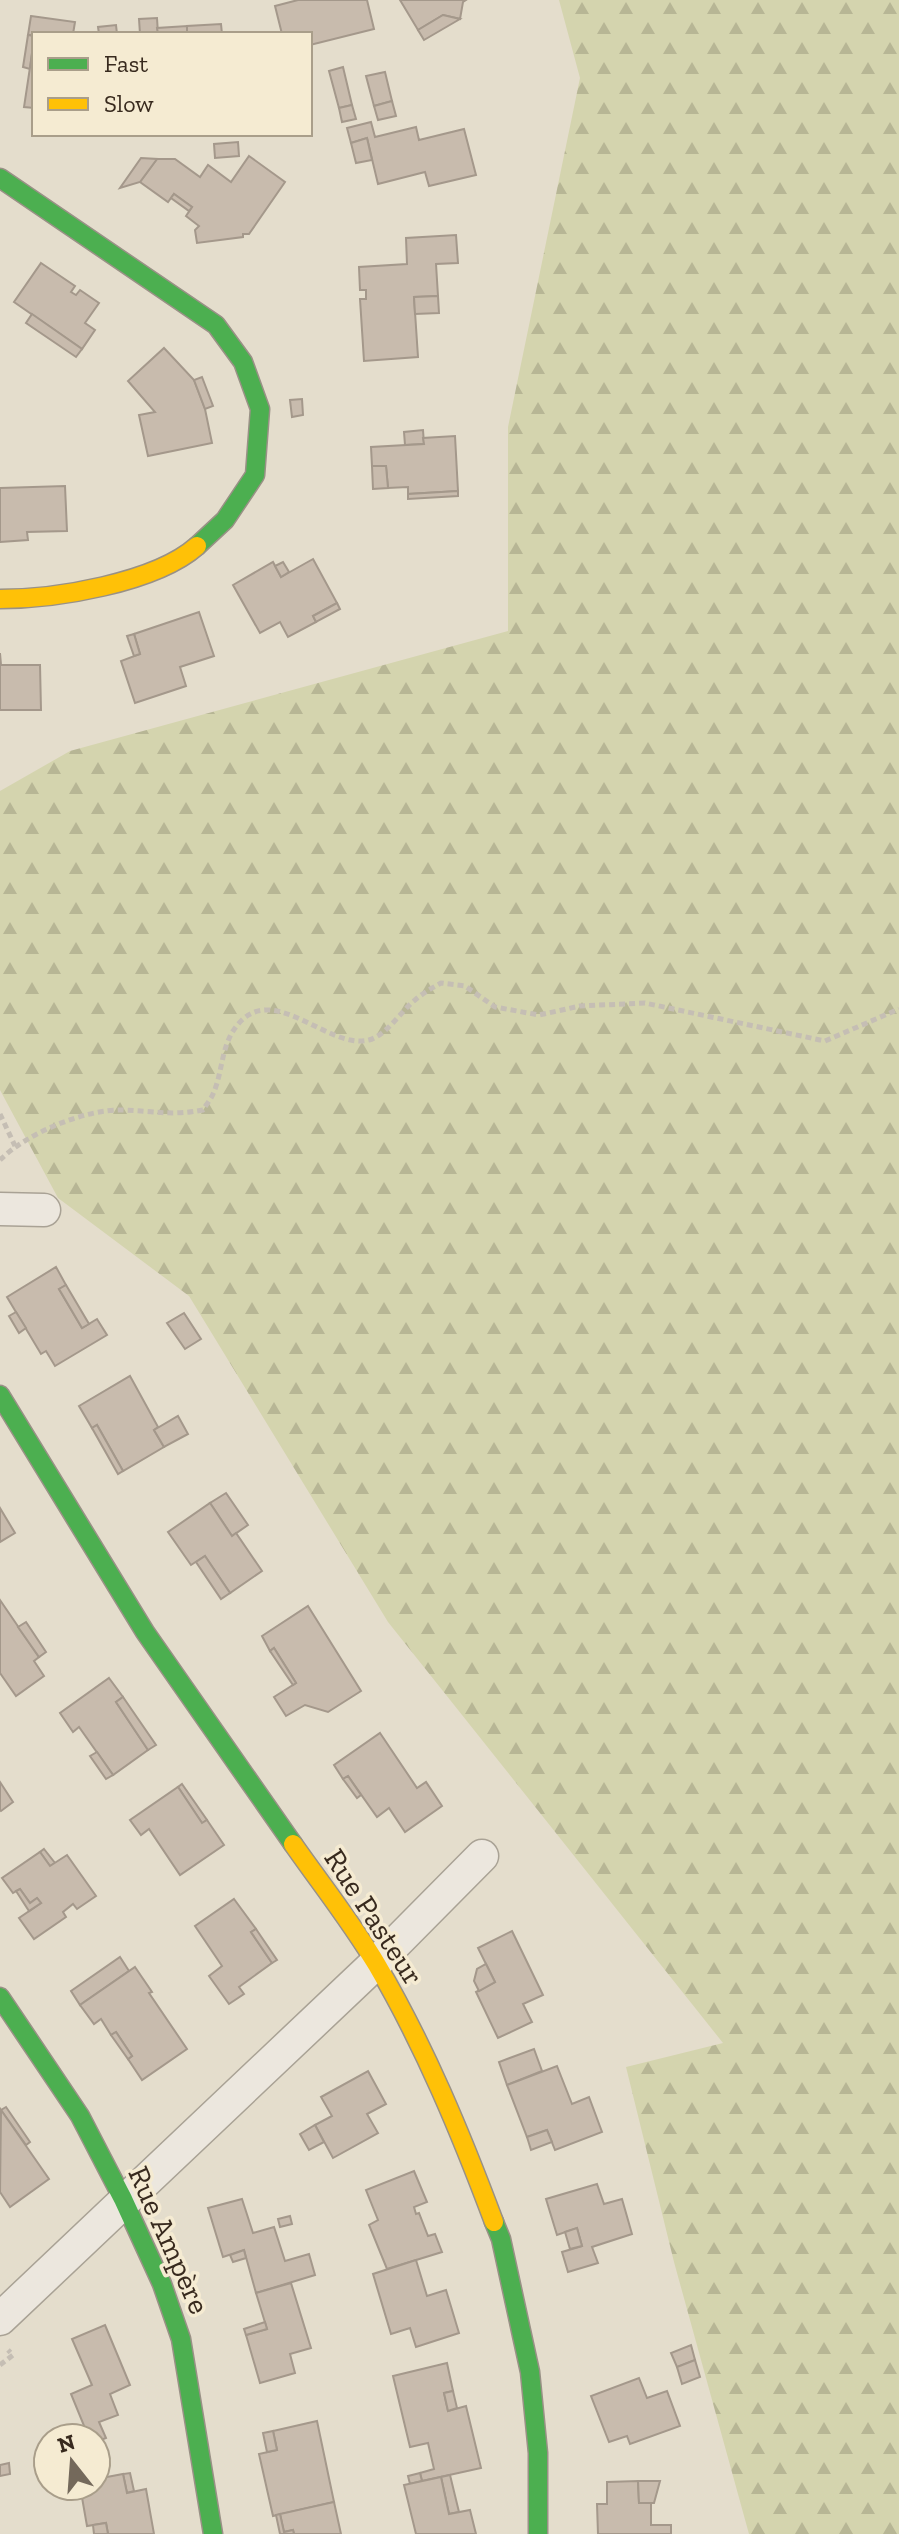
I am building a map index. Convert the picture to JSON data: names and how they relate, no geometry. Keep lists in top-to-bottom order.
{
  "streets": {
    "street": ["Rue Pasteur", "Rue Ampère"]
  },
  "legend": ["Fast", "Slow"],
  "north": "top"
}
